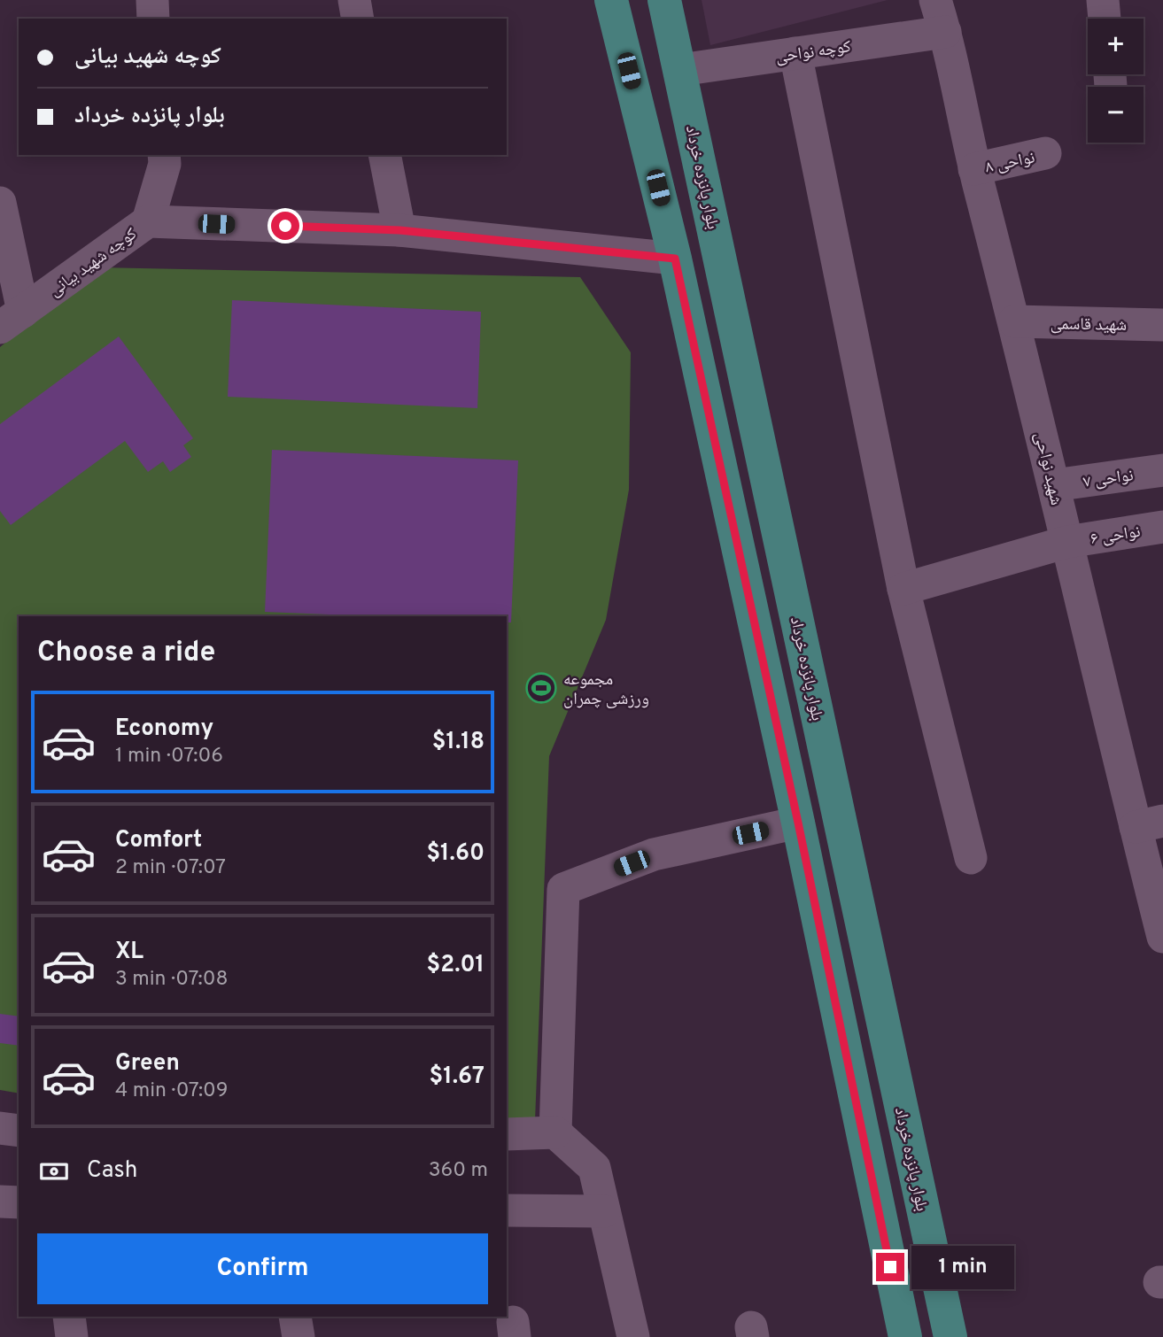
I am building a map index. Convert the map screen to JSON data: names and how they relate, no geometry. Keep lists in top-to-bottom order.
{
  "streets": {
    "main road": ["بلوار پانزده خرداد"],
    "street": [
      "کوچه نواحی",
      "نواحی ۸",
      "کوچه شهید بیانی",
      "شهید قاسمی",
      "شهید نواحی",
      "نواحی ۷",
      "نواحی ۶"
    ]
  },
  "crossings": [
    ["کوچه نواحی", "بلوار پانزده خرداد"],
    ["کوچه نواحی", "شهید نواحی"],
    ["نواحی ۸", "شهید نواحی"],
    ["شهید قاسمی", "شهید نواحی"],
    ["شهید نواحی", "نواحی ۷"],
    ["شهید نواحی", "نواحی ۶"]
  ],
  "places": {
    "sports": ["مجموعه ورزشی چمران"]
  },
  "page": {
    "map_buttons": ["+", "−"],
    "banner": ["کوچه شهید بیانی", "بلوار پانزده خرداد"],
    "heading": "Choose a ride",
    "list": [
      {
        "name": "Economy",
        "note": "1 min · 07:06",
        "value": "$1.18"
      },
      {
        "name": "Comfort",
        "note": "2 min · 07:07",
        "value": "$1.60"
      },
      {
        "name": "XL",
        "note": "3 min · 07:08",
        "value": "$2.01"
      },
      {
        "name": "Green",
        "note": "4 min · 07:09",
        "value": "$1.67"
      }
    ],
    "pay": ["Cash", "360 m"],
    "buttons": "Confirm",
    "bubble": "1 min"
  }
}
